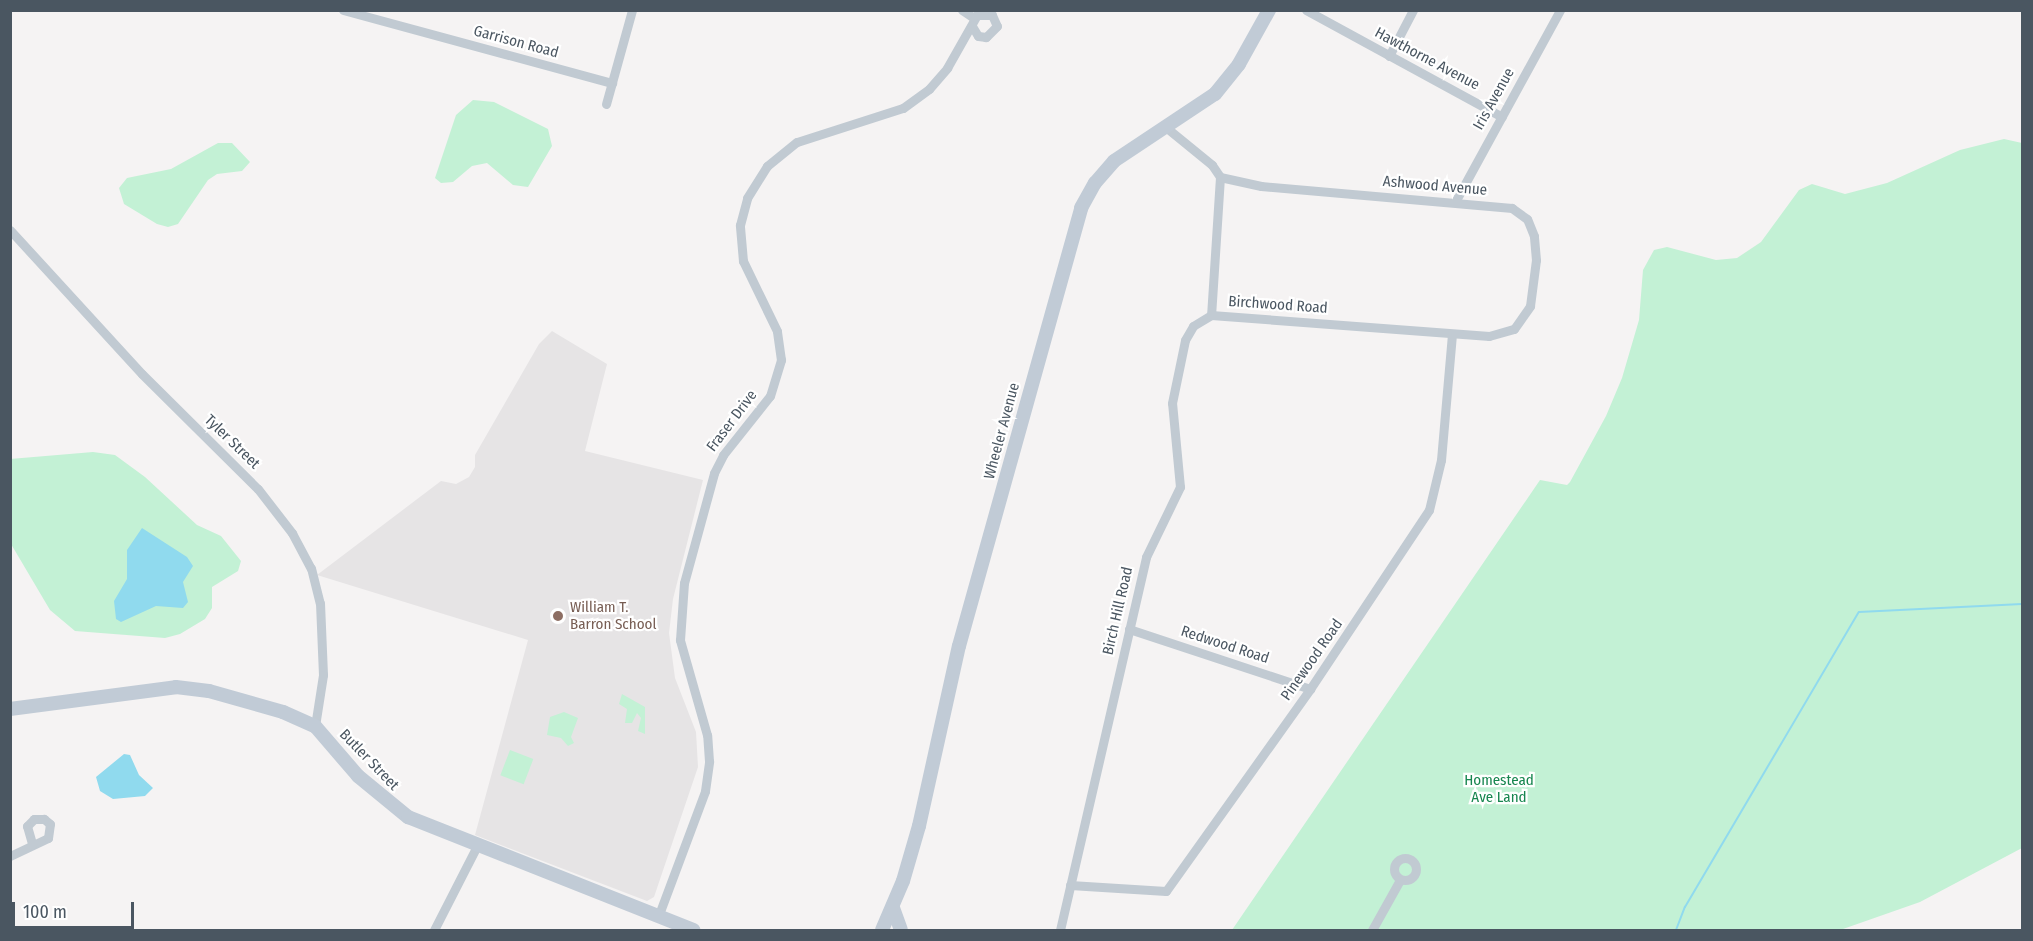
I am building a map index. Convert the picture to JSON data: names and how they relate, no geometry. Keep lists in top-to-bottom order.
{
  "streets": {
    "street": [
      "Garrison Road",
      "Hawthorne Avenue",
      "Iris Avenue",
      "Ashwood Avenue",
      "Birchwood Road",
      "Fraser Drive",
      "Wheeler Avenue",
      "Tyler Street",
      "Birch Hill Road",
      "Redwood Road",
      "Pinewood Road",
      "Butler Street"
    ]
  },
  "crossings": [
    ["Hawthorne Avenue", "Iris Avenue"],
    ["Iris Avenue", "Ashwood Avenue"],
    ["Ashwood Avenue", "Birchwood Road"],
    ["Birchwood Road", "Birch Hill Road"],
    ["Birchwood Road", "Pinewood Road"],
    ["Fraser Drive", "Butler Street"],
    ["Tyler Street", "Butler Street"],
    ["Birch Hill Road", "Redwood Road"],
    ["Birch Hill Road", "Pinewood Road"],
    ["Redwood Road", "Pinewood Road"]
  ],
  "parks": ["Homestead Ave Land"],
  "places": ["William T. Barron School"],
  "scale_bar": "100 m"
}
